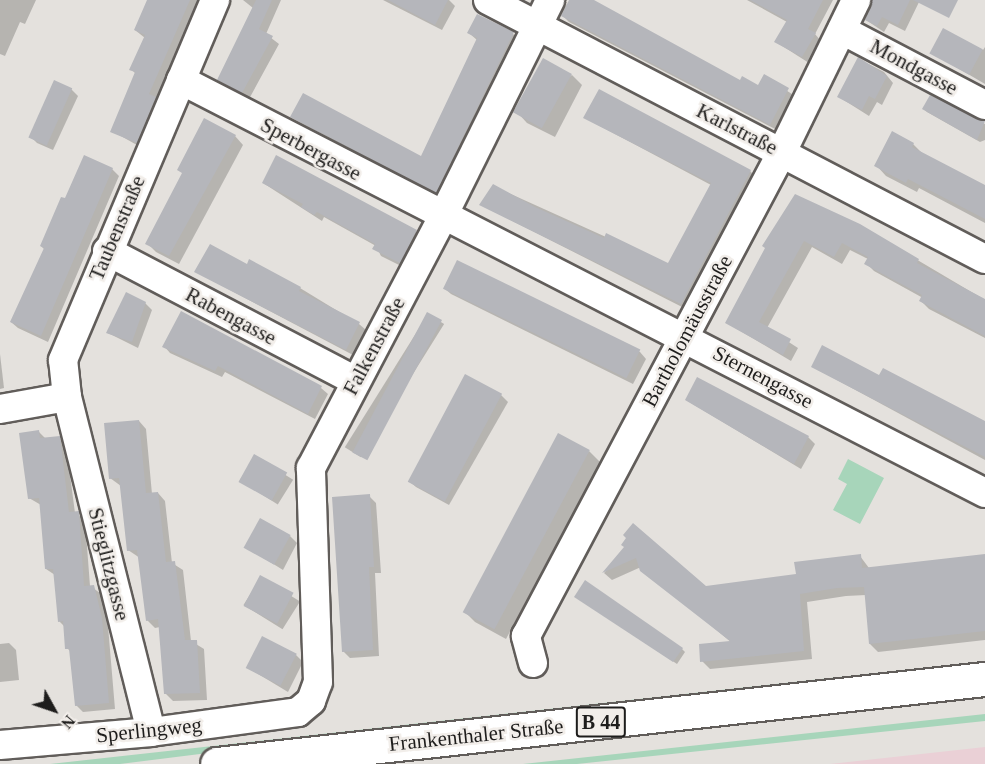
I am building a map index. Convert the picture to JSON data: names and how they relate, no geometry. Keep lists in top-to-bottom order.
{
  "streets": {
    "main road": ["B 44", "Frankenthaler Straße"],
    "street": [
      "Mondgasse",
      "Karlstraße",
      "Sperbergasse",
      "Taubenstraße",
      "Rabengasse",
      "Bartholomäusstraße",
      "Falkenstraße",
      "Sternengasse",
      "Stieglitzgasse",
      "Sperlingweg"
    ]
  },
  "crossings": [
    ["Mondgasse", "Bartholomäusstraße"],
    ["Karlstraße", "Bartholomäusstraße"],
    ["Karlstraße", "Falkenstraße"],
    ["Sperbergasse", "Taubenstraße"],
    ["Sperbergasse", "Falkenstraße"],
    ["Sperbergasse", "Sternengasse"],
    ["Taubenstraße", "Rabengasse"],
    ["Taubenstraße", "Stieglitzgasse"],
    ["Rabengasse", "Falkenstraße"],
    ["Bartholomäusstraße", "Sternengasse"],
    ["Falkenstraße", "Sternengasse"],
    ["Falkenstraße", "Sperlingweg"],
    ["Stieglitzgasse", "Sperlingweg"]
  ],
  "north": "bottom right"
}
